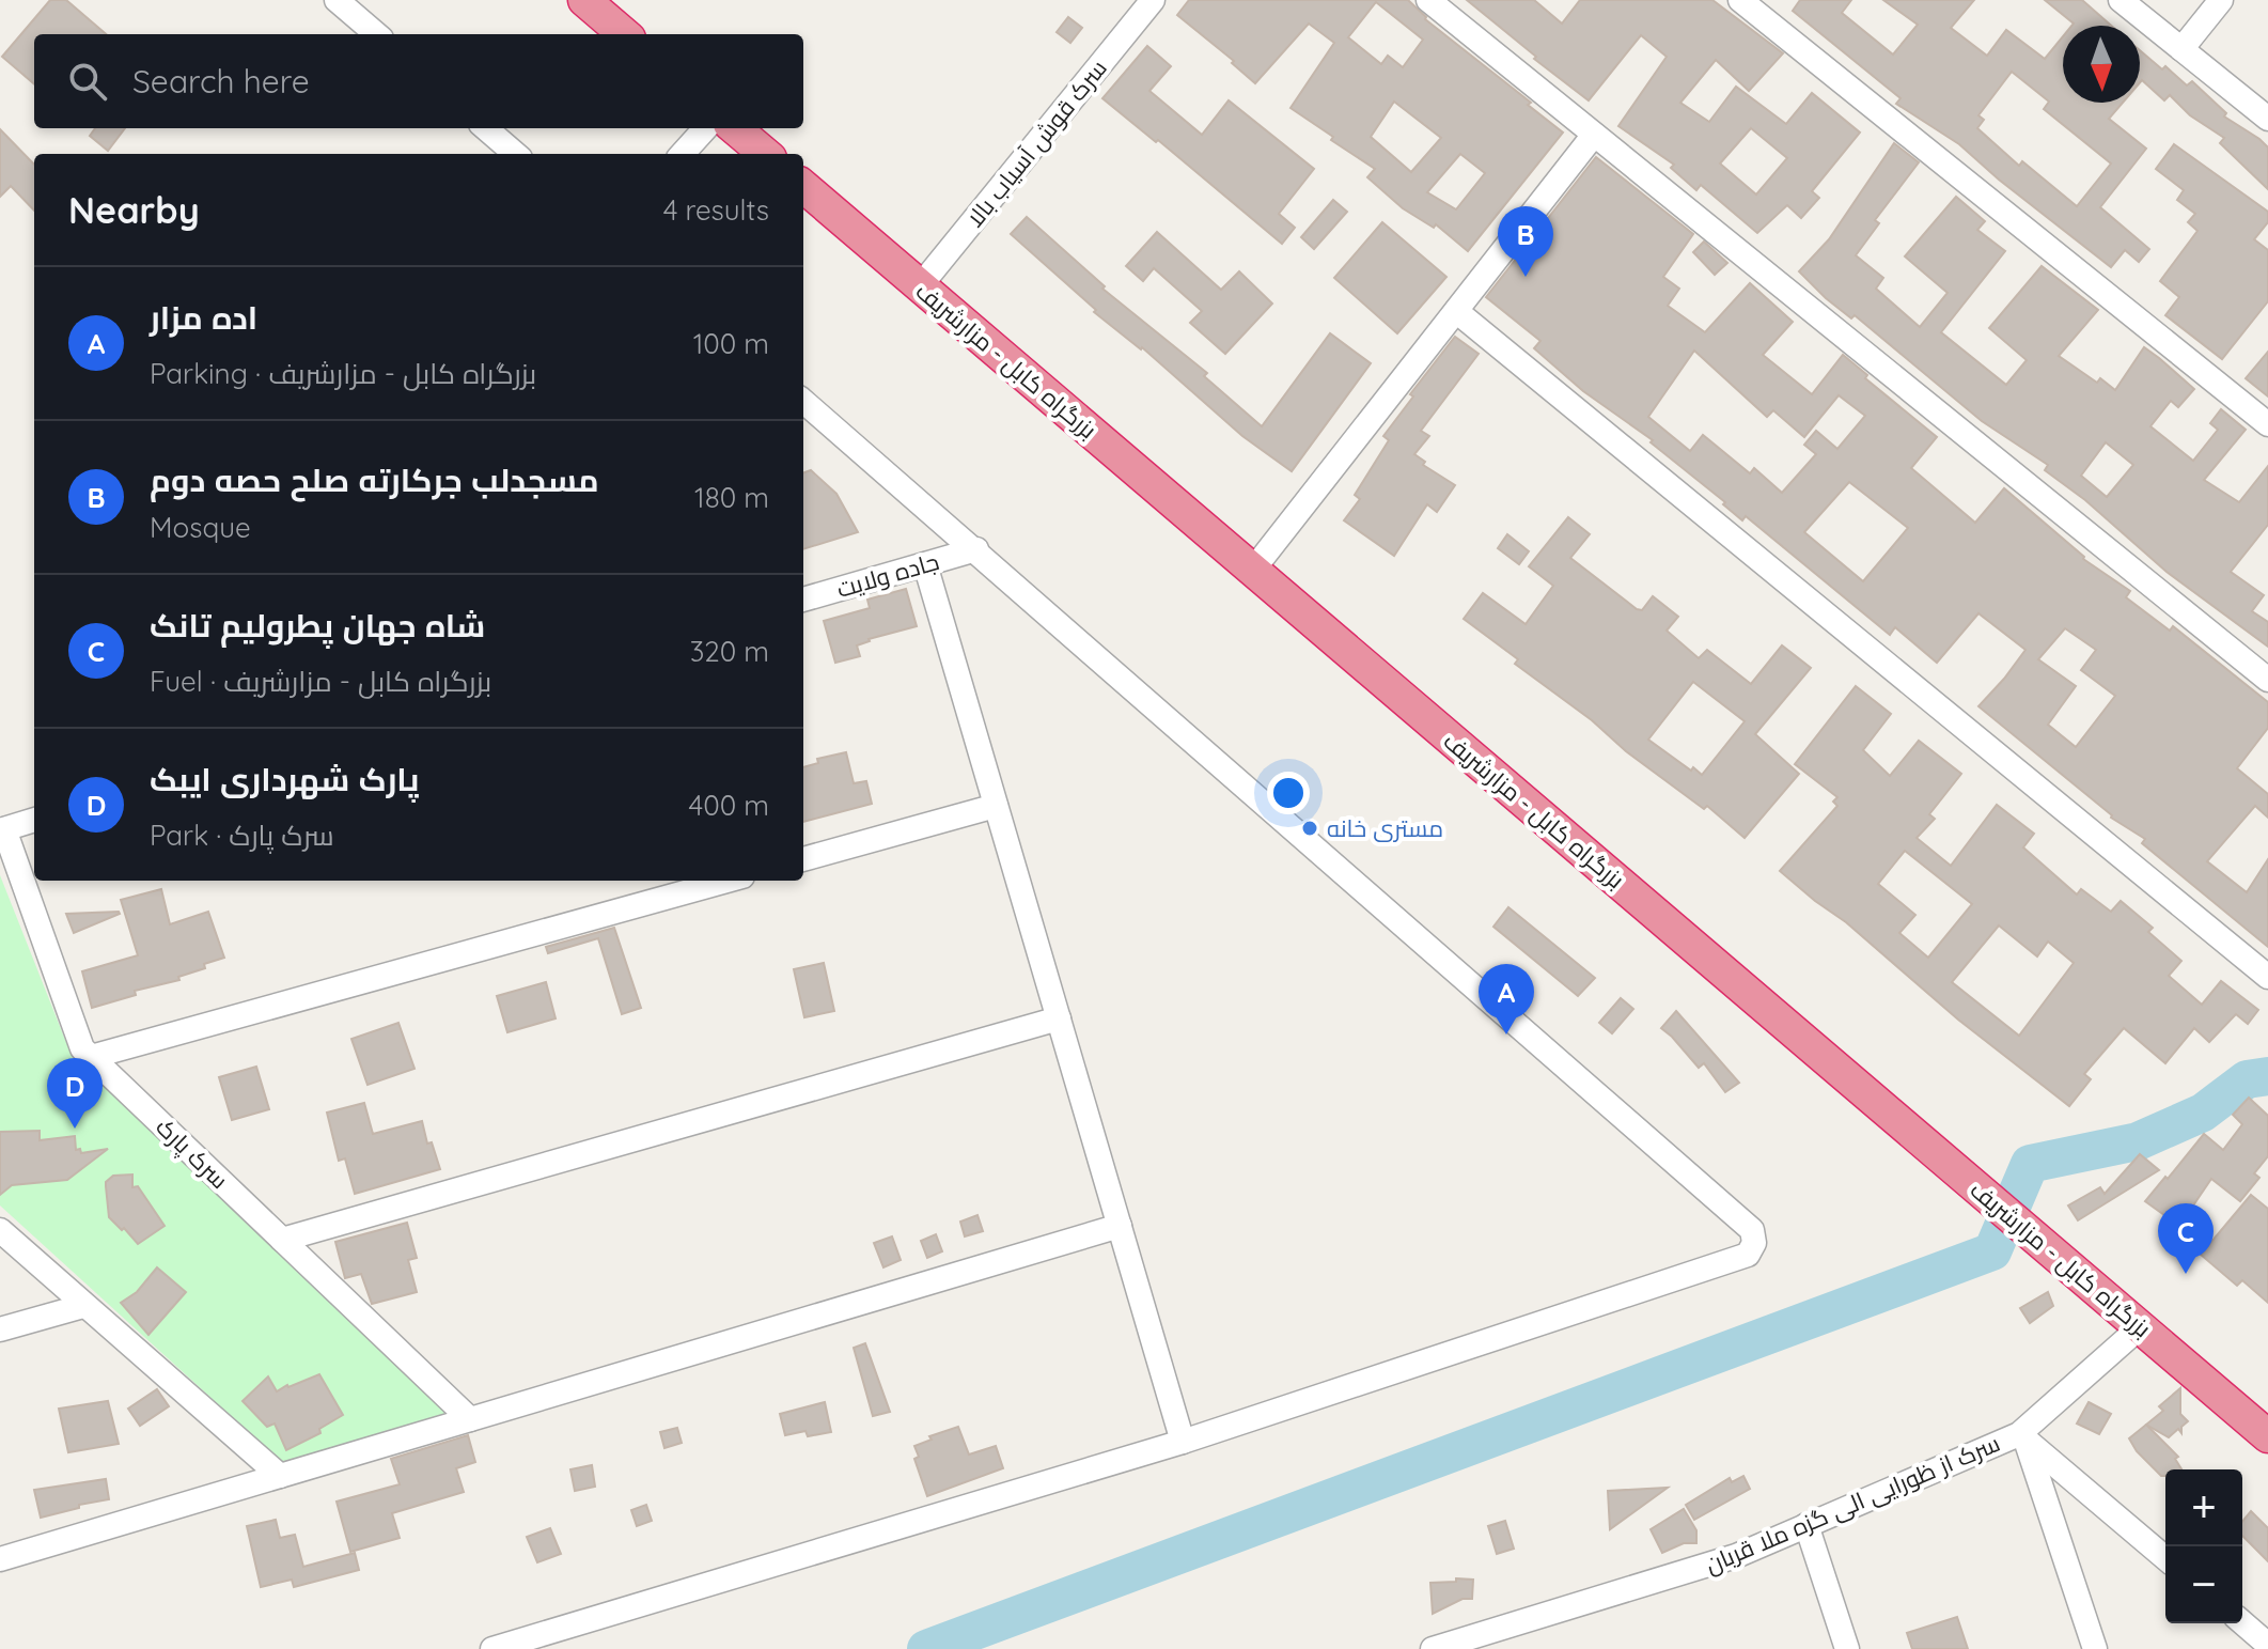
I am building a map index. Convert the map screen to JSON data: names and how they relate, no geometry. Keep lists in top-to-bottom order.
{
  "streets": {
    "highway": ["بزرگراه کابل - مزارشریف"],
    "street": [
      "سرک قوش آسیاب بالا",
      "جاده ولایت",
      "سرک پارک",
      "سرک از ظورایی الی گزه ملا قربان"
    ]
  },
  "crossings": [
    ["سرک قوش آسیاب بالا", "بزرگراه کابل - مزارشریف"],
    ["بزرگراه کابل - مزارشریف", "سرک از ظورایی الی گزه ملا قربان"]
  ],
  "places": ["مستری خانه"],
  "north": "bottom",
  "page": {
    "search": "Search here",
    "heading": ["Nearby", "4 results"],
    "pins": [
      "B",
      "A",
      "D",
      "C"
    ],
    "list": [
      {
        "mark": "A",
        "name": "اده مزار",
        "note": "Parking · بزرگراه کابل - مزارشریف",
        "value": "100 m"
      },
      {
        "mark": "B",
        "name": "مسجدلب جرکارته صلح حصه دوم",
        "note": "Mosque",
        "value": "180 m"
      },
      {
        "mark": "C",
        "name": "شاه جهان پطرولیم تانک",
        "note": "Fuel · بزرگراه کابل - مزارشریف",
        "value": "320 m"
      },
      {
        "mark": "D",
        "name": "پارک شهرداری ایبک",
        "note": "Park · سرک پارک",
        "value": "400 m"
      }
    ],
    "map_buttons": ["+", "−"]
  }
}
